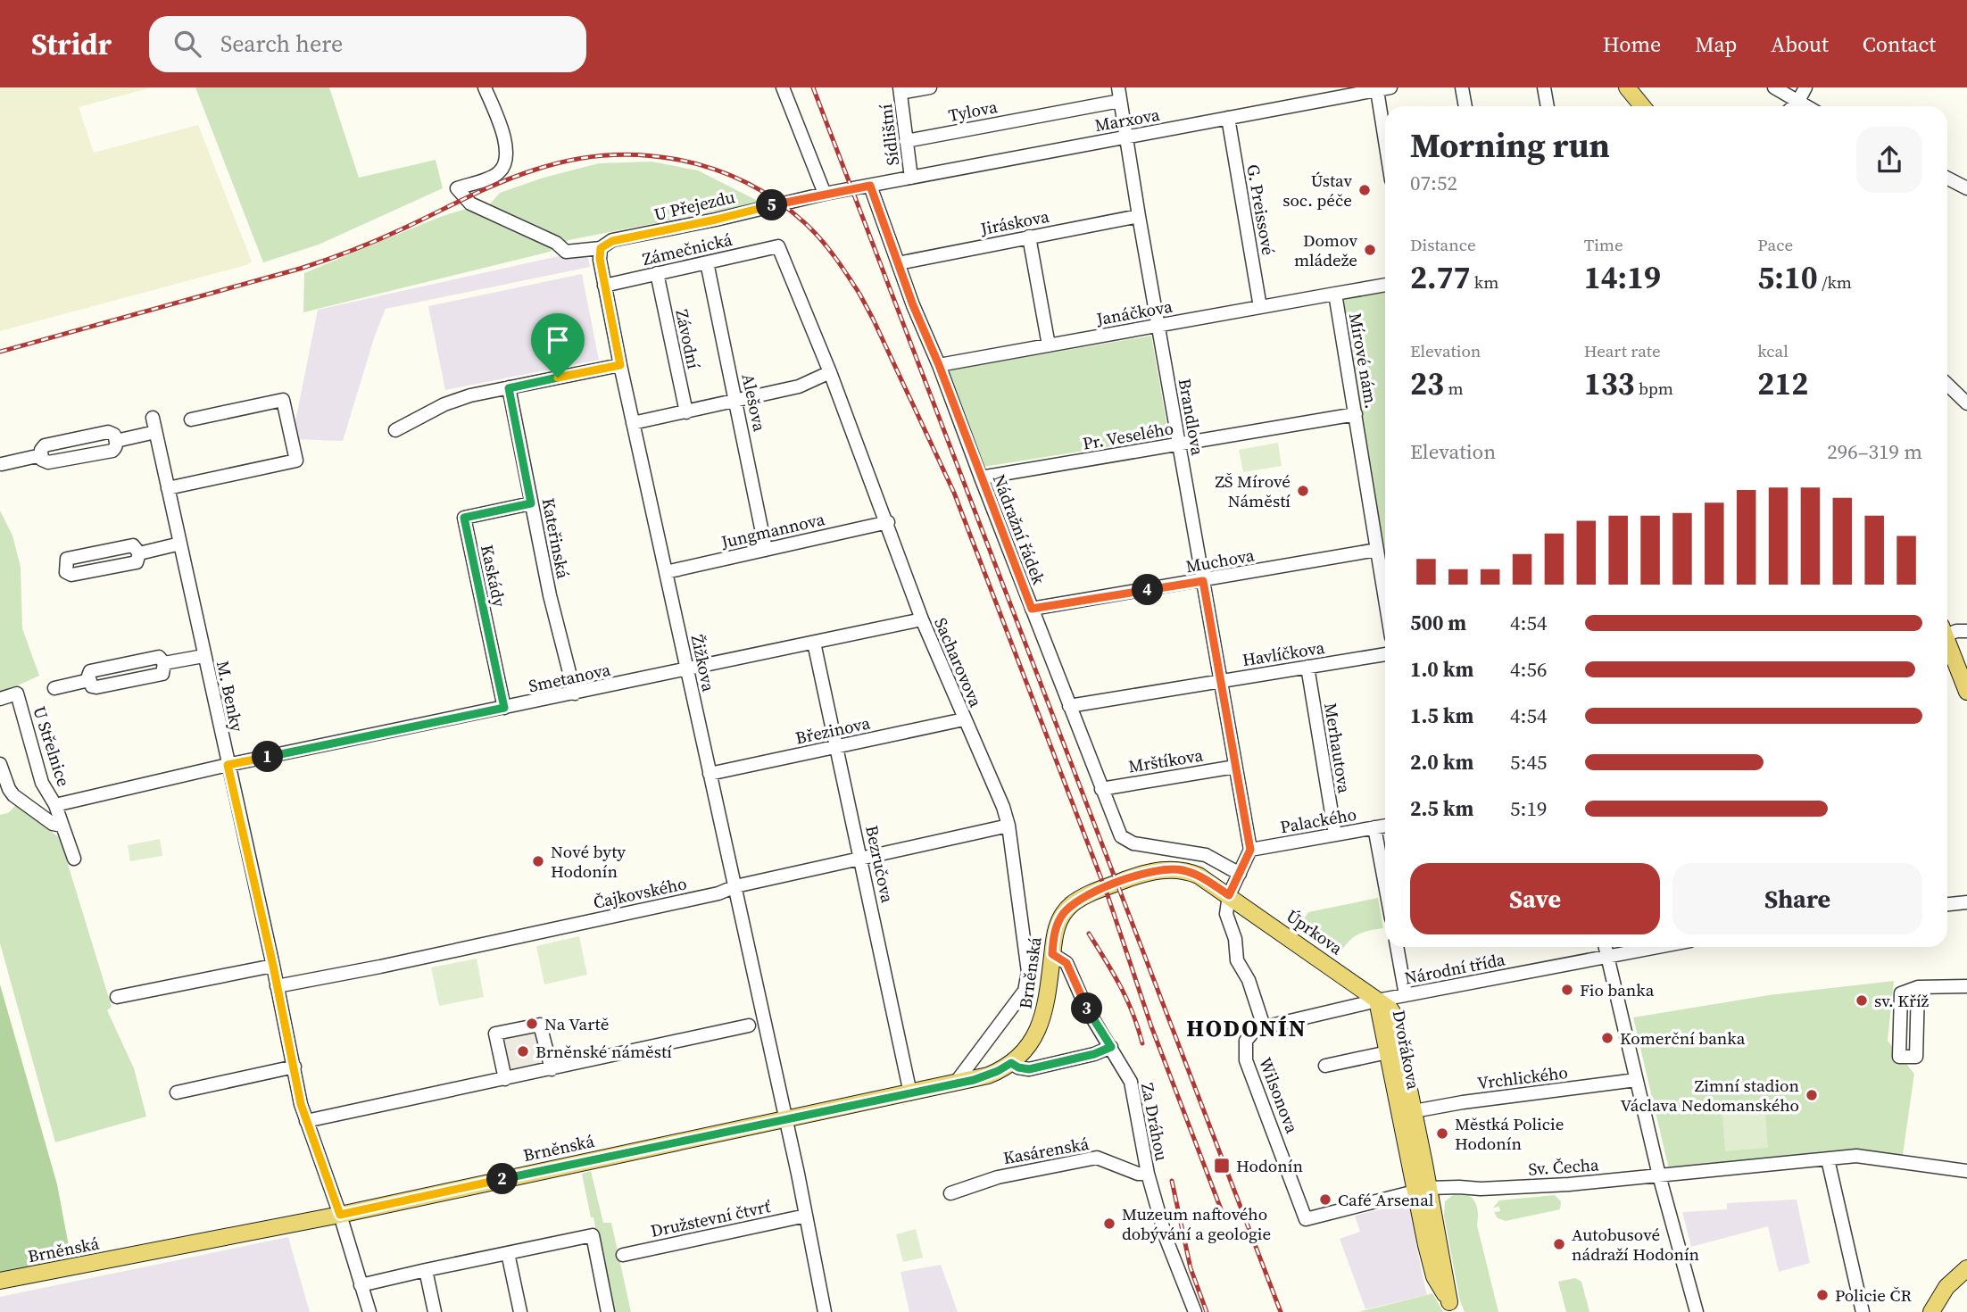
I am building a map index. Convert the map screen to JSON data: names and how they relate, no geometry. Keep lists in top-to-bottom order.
{
  "streets": {
    "main road": ["Úprkova", "Brněnská", "Dvořákova"],
    "street": [
      "Tylova",
      "Marxova",
      "Sídlištní",
      "U Přejezdu",
      "G. Preissové",
      "Jiráskova",
      "Zámečnická",
      "Janáčkova",
      "Závodní",
      "Mírové nám.",
      "Alešova",
      "Brandlova",
      "Pr. Veselého",
      "Nádražní řádek",
      "Jungmannova",
      "Kateřinská",
      "Muchova",
      "Kaskády",
      "Havlíčkova",
      "Sacharovova",
      "Žižkova",
      "Smetanova",
      "M. Benky",
      "Březinova",
      "U Střelnice",
      "Merhautova",
      "Mrštíkova",
      "Palackého",
      "Bezručova",
      "Čajkovského",
      "Národní třída",
      "Vrchlického",
      "Wilsonova",
      "Za Dráhou",
      "Kasárenská",
      "Sv. Čecha",
      "Družstevní čtvrť"
    ]
  },
  "crossings": [
    ["Tylova", "Sídlištní"],
    ["Tylova", "Brandlova"],
    ["Marxova", "Sídlištní"],
    ["Marxova", "U Přejezdu"],
    ["Marxova", "G. Preissové"],
    ["Marxova", "Brandlova"],
    ["Marxova", "Nádražní řádek"],
    ["U Přejezdu", "Nádražní řádek"],
    ["U Přejezdu", "Žižkova"],
    ["G. Preissové", "Janáčkova"],
    ["Jiráskova", "Brandlova"],
    ["Jiráskova", "Nádražní řádek"],
    ["Zámečnická", "Závodní"],
    ["Zámečnická", "Alešova"],
    ["Zámečnická", "Sacharovova"],
    ["Zámečnická", "Žižkova"],
    ["Janáčkova", "Mírové nám."],
    ["Janáčkova", "Brandlova"],
    ["Janáčkova", "Nádražní řádek"],
    ["Mírové nám.", "Pr. Veselého"],
    ["Mírové nám.", "Muchova"],
    ["Alešova", "Jungmannova"],
    ["Brandlova", "Pr. Veselého"],
    ["Brandlova", "Muchova"],
    ["Brandlova", "Havlíčkova"],
    ["Brandlova", "Mrštíkova"],
    ["Brandlova", "Palackého"],
    ["Pr. Veselého", "Nádražní řádek"],
    ["Nádražní řádek", "Muchova"],
    ["Nádražní řádek", "Havlíčkova"],
    ["Nádražní řádek", "Mrštíkova"],
    ["Jungmannova", "Sacharovova"],
    ["Jungmannova", "Žižkova"],
    ["Kateřinská", "Kaskády"],
    ["Kateřinská", "Smetanova"],
    ["Kaskády", "Smetanova"],
    ["Havlíčkova", "Merhautova"],
    ["Sacharovova", "Smetanova"],
    ["Sacharovova", "Březinova"],
    ["Sacharovova", "Čajkovského"],
    ["Sacharovova", "Brněnská"],
    ["Žižkova", "Smetanova"],
    ["Žižkova", "Březinova"],
    ["Žižkova", "Čajkovského"],
    ["Žižkova", "Brněnská"],
    ["Smetanova", "M. Benky"],
    ["Smetanova", "U Střelnice"],
    ["Smetanova", "Bezručova"],
    ["M. Benky", "Čajkovského"],
    ["M. Benky", "Brněnská"],
    ["Březinova", "Bezručova"],
    ["Merhautova", "Palackého"],
    ["Bezručova", "Čajkovského"],
    ["Bezručova", "Brněnská"],
    ["Úprkova", "Národní třída"],
    ["Úprkova", "Brněnská"],
    ["Úprkova", "Dvořákova"],
    ["Národní třída", "Dvořákova"],
    ["Národní třída", "Wilsonova"],
    ["Brněnská", "Za Dráhou"],
    ["Dvořákova", "Vrchlického"],
    ["Dvořákova", "Sv. Čecha"],
    ["Wilsonova", "Sv. Čecha"],
    ["Za Dráhou", "Kasárenská"]
  ],
  "districts": ["HODONÍN"],
  "places": {
    "other": [
      "Ústav soc. péče",
      "Domov mládeže",
      "ZŠ Mírové Náměstí",
      "Nové byty Hodonín",
      "Fio banka",
      "sv. Kříž",
      "Na Vartě",
      "Komerční banka",
      "Brněnské náměstí",
      "Zimní stadion Václava Nedomanského",
      "Městká Policie Hodonín",
      "Café Arsenal",
      "Muzeum naftového dobývání a geologie",
      "Autobusové nádraží Hodonín",
      "Policie ČR"
    ],
    "transit": ["Hodonín"]
  },
  "page": {
    "header": "Stridr",
    "search": "Search here",
    "nav": [
      "Home",
      "Map",
      "About",
      "Contact"
    ],
    "heading": ["Morning run", "07:52"],
    "pins": [
      "5",
      "4",
      "1",
      "3",
      "2"
    ],
    "stats": [
      ["Distance", "2.77 km"],
      ["Time", "14:19"],
      ["Pace", "5:10 /km"],
      ["Elevation", "23 m"],
      ["Heart rate", "133 bpm"],
      ["kcal", "212"]
    ],
    "chart": ["Elevation", "296–319 m"],
    "list": [
      {
        "name": "500 m",
        "note": "4:54"
      },
      {
        "name": "1.0 km",
        "note": "4:56"
      },
      {
        "name": "1.5 km",
        "note": "4:54"
      },
      {
        "name": "2.0 km",
        "note": "5:45"
      },
      {
        "name": "2.5 km",
        "note": "5:19"
      }
    ],
    "buttons": ["Save", "Share"]
  }
}
